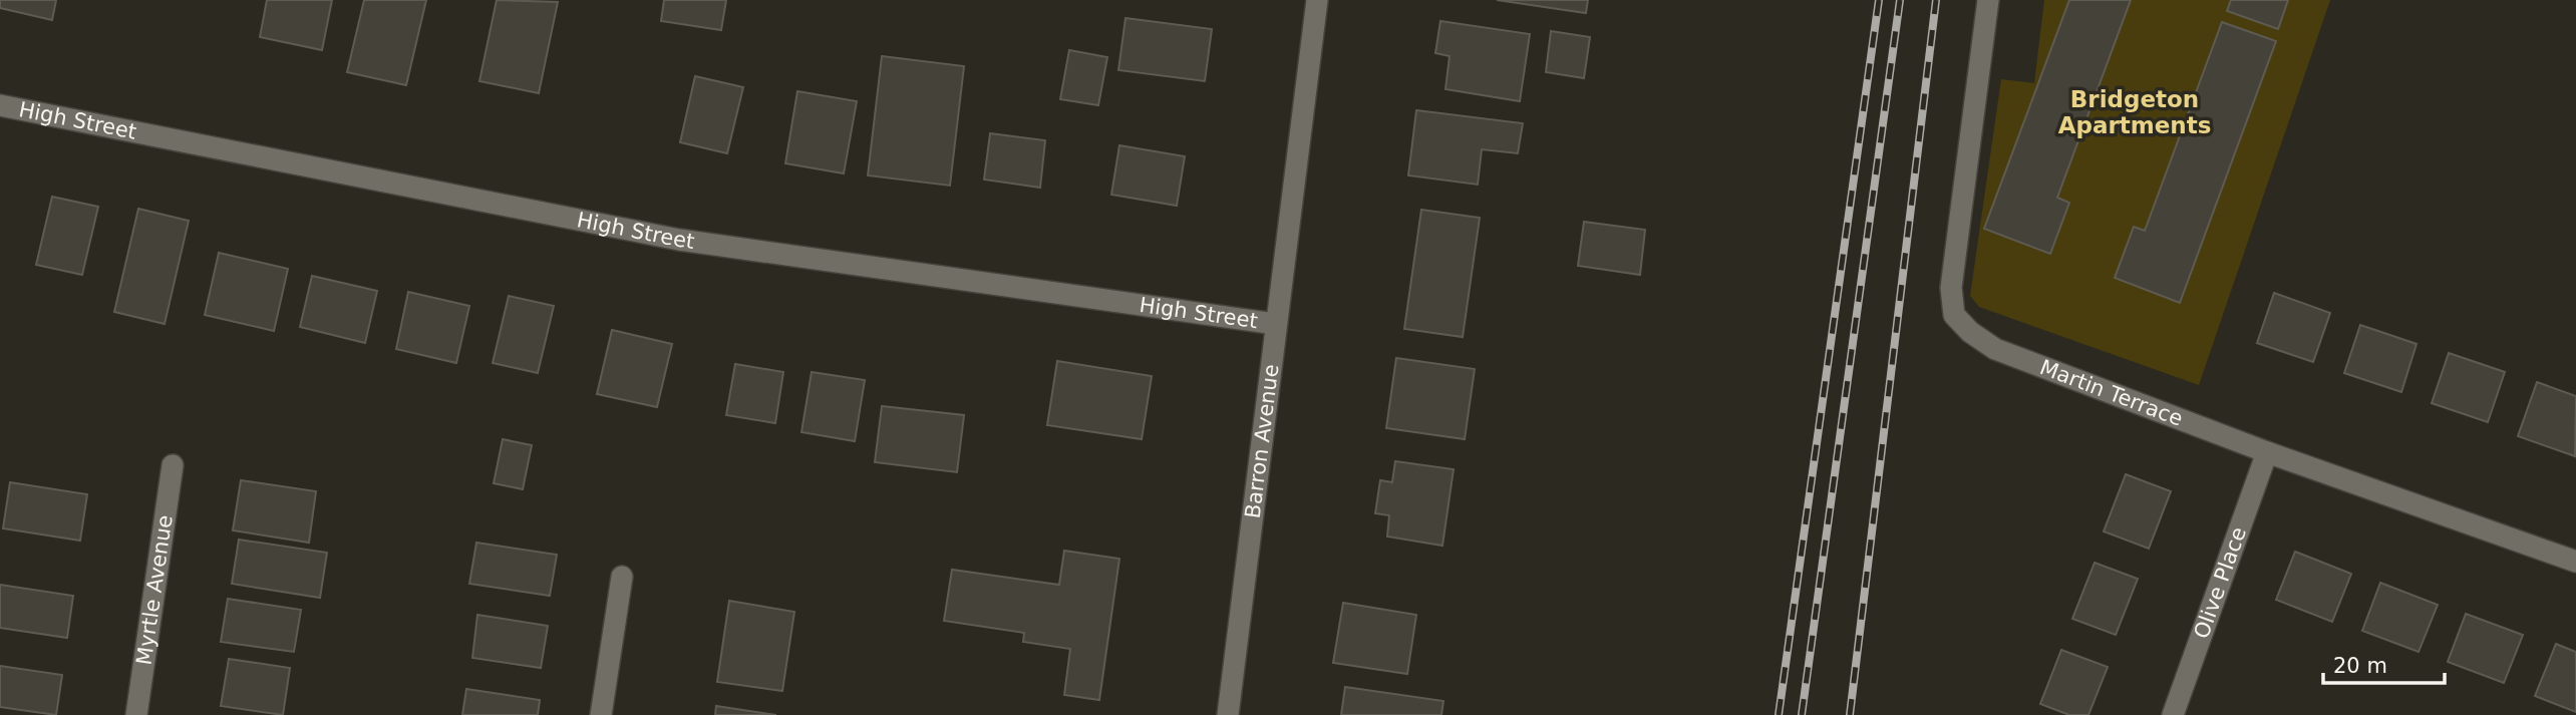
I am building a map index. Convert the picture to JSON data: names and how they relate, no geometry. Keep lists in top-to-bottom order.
{
  "streets": {
    "street": [
      "High Street",
      "Martin Terrace",
      "Barron Avenue",
      "Olive Place",
      "Myrtle Avenue"
    ]
  },
  "crossings": [
    ["High Street", "Barron Avenue"],
    ["Martin Terrace", "Olive Place"]
  ],
  "districts": ["Bridgeton Apartments"],
  "scale_bar": "20 m"
}
